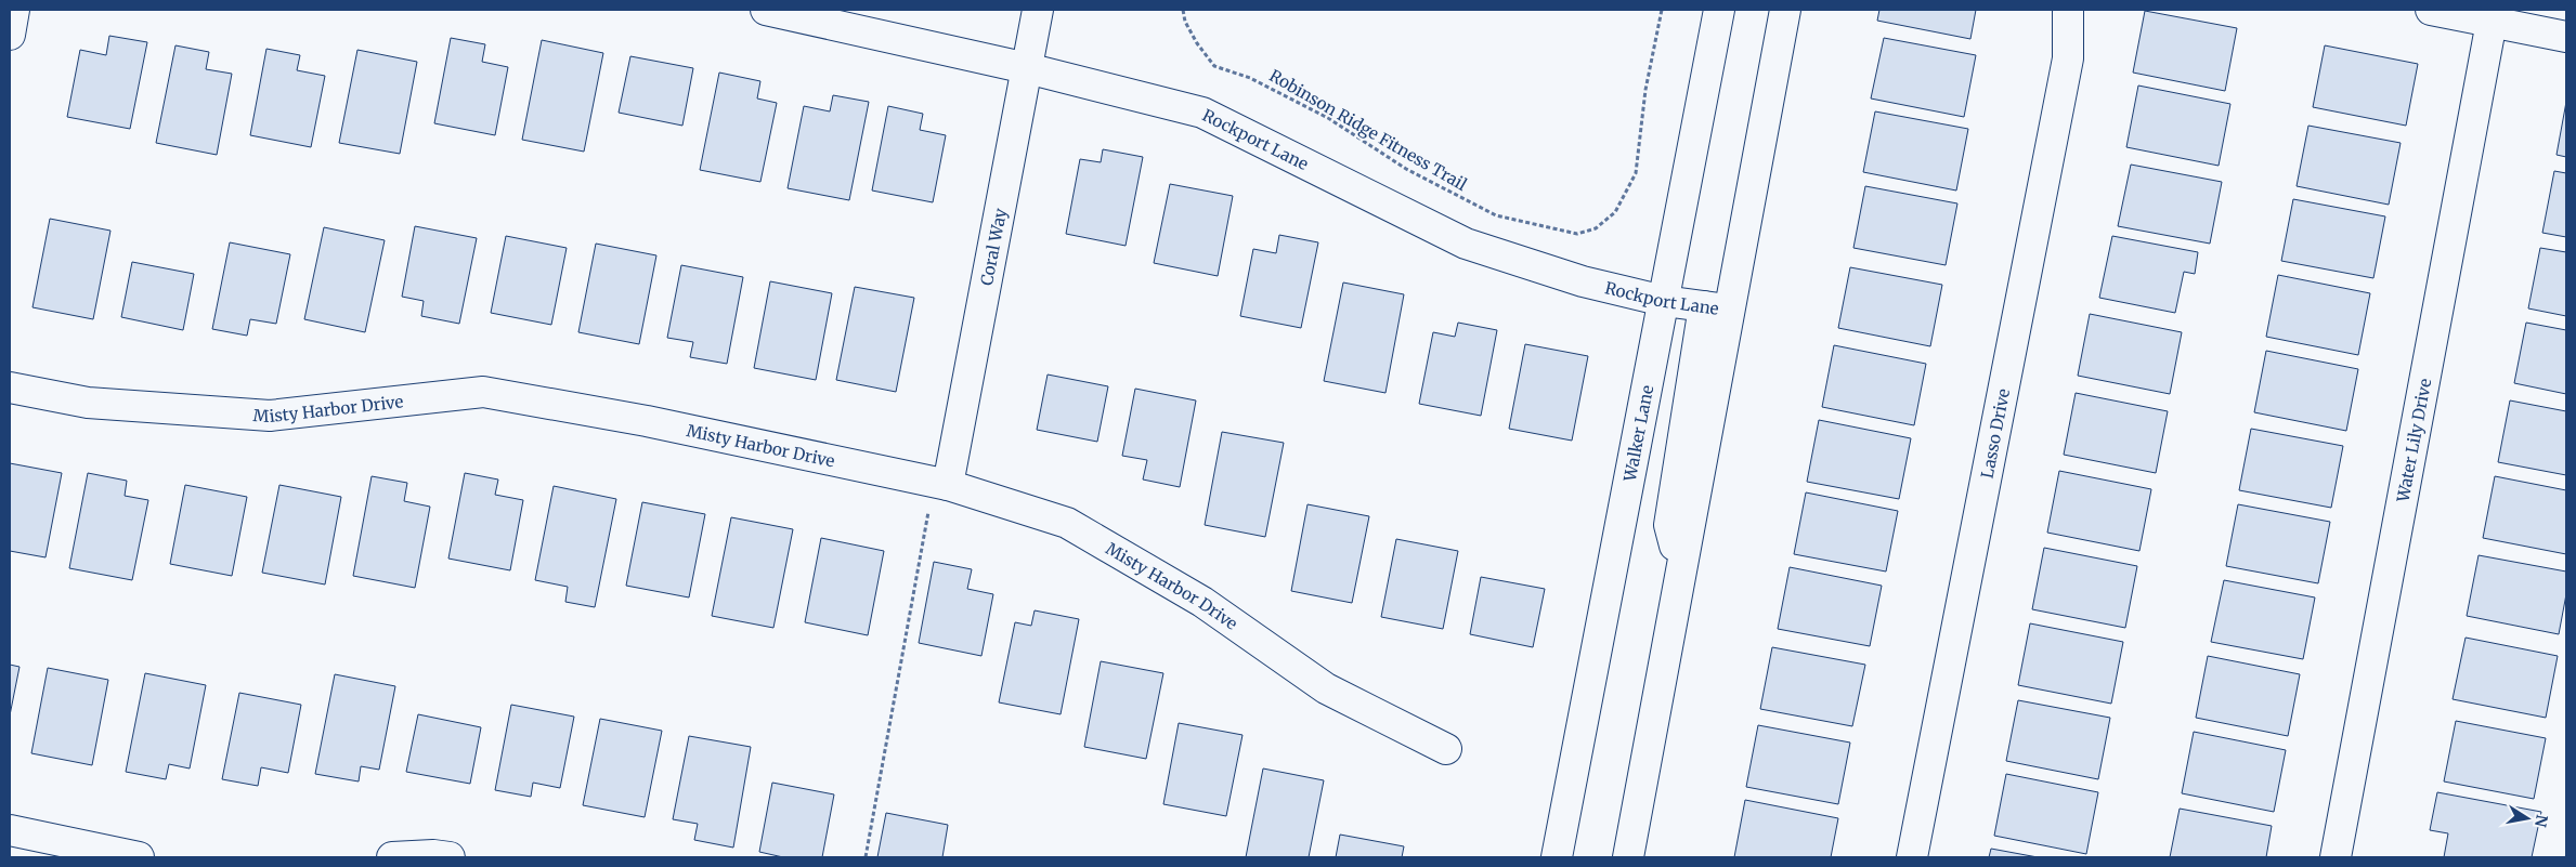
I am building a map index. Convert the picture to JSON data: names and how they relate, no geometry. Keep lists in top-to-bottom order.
{
  "streets": {
    "street": [
      "Rockport Lane",
      "Coral Way",
      "Misty Harbor Drive",
      "Walker Lane",
      "Lasso Drive",
      "Water Lily Drive"
    ],
    "path": ["Robinson Ridge Fitness Trail"]
  },
  "crossings": [
    ["Rockport Lane", "Coral Way"],
    ["Rockport Lane", "Walker Lane"],
    ["Coral Way", "Misty Harbor Drive"]
  ],
  "north": "right"
}
